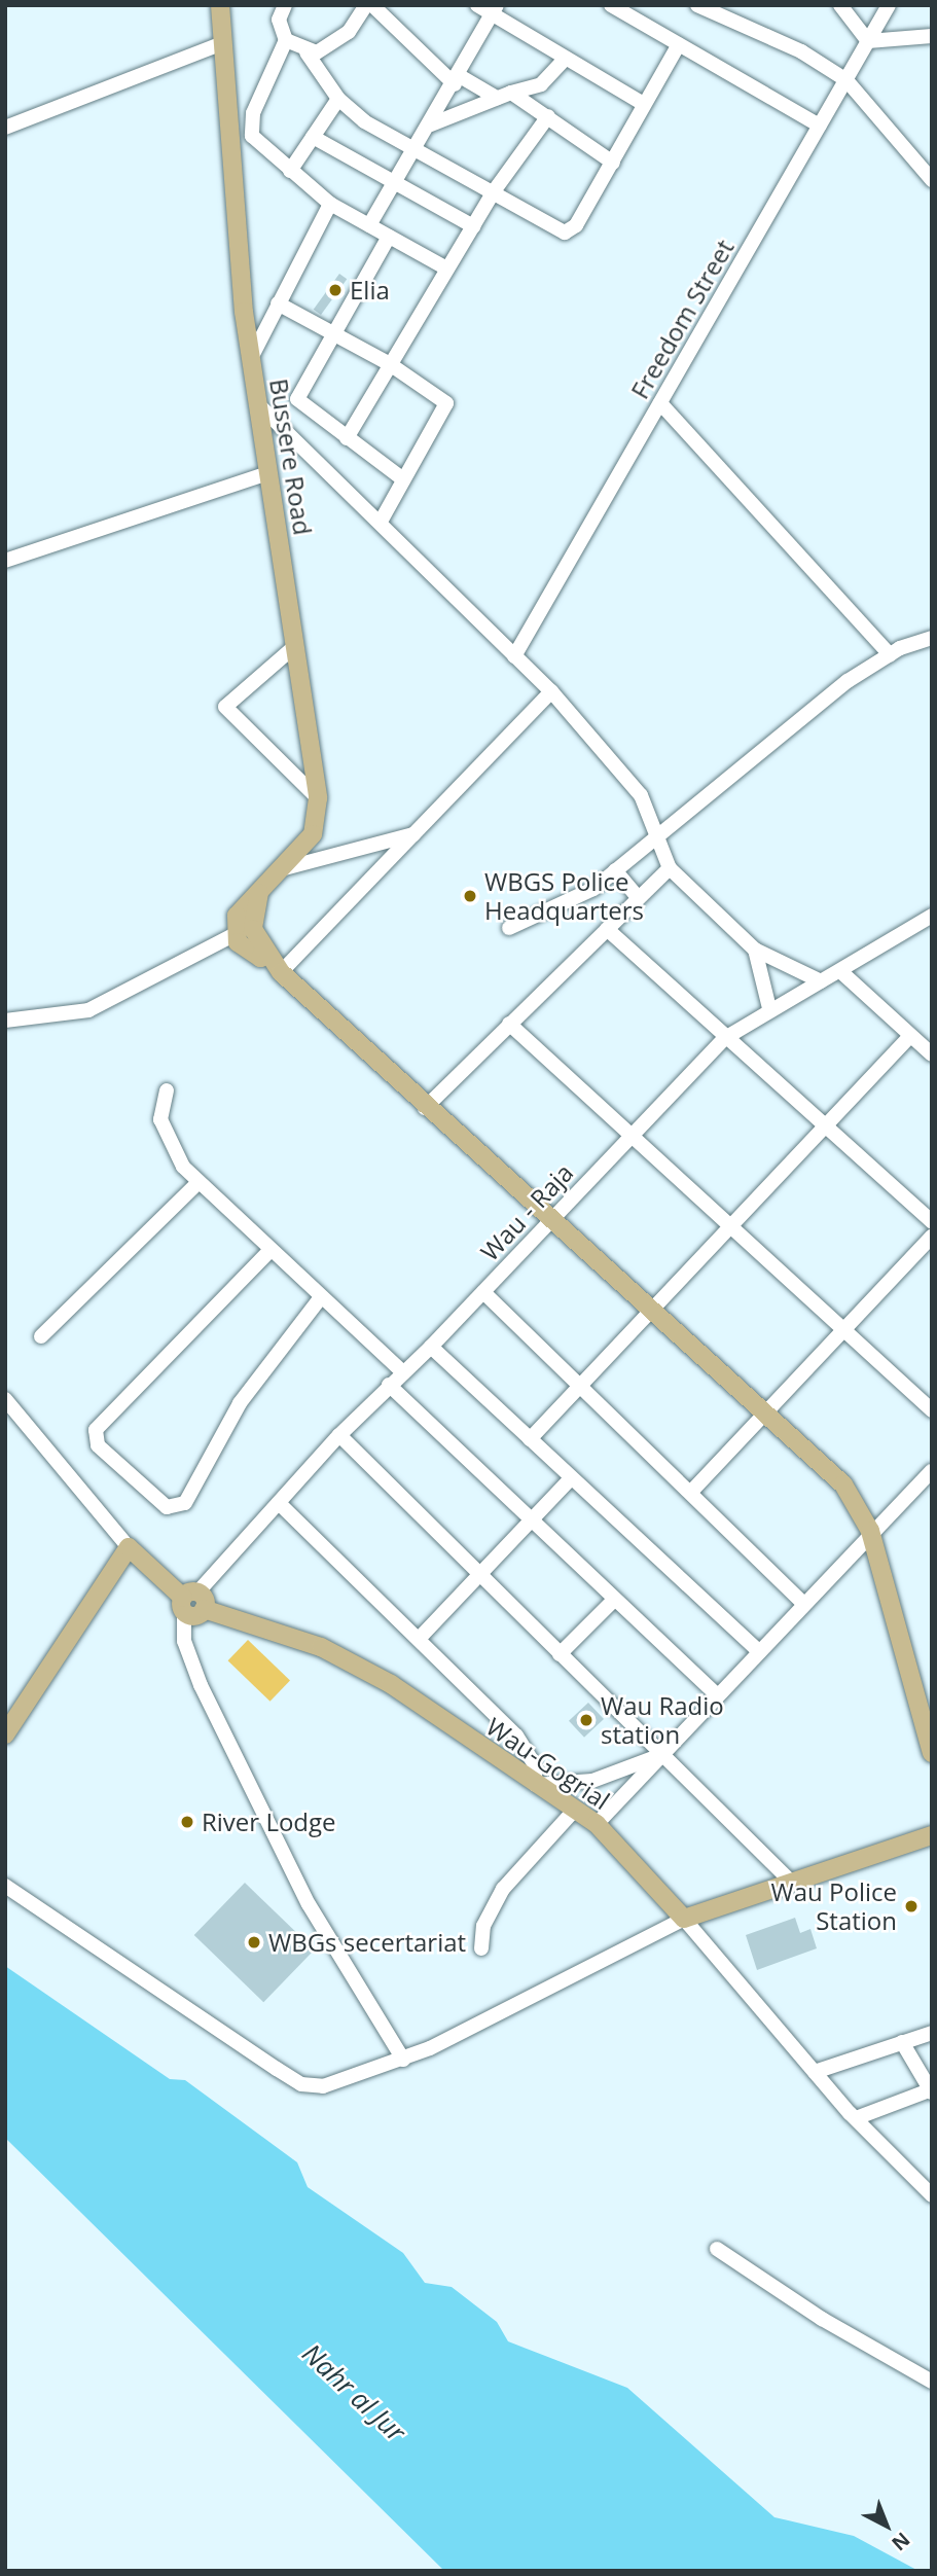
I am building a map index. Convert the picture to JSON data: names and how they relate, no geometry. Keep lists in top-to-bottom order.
{
  "streets": {
    "main road": ["Bussere Road", "Wau-Gogrial"],
    "street": ["Freedom Street", "Wau - Raja"]
  },
  "crossings": [
    ["Wau - Raja", "Wau-Gogrial"]
  ],
  "water": ["Nahr al Jur"],
  "places": [
    "Elia",
    "WBGS Police Headquarters",
    "Wau Radio station",
    "River Lodge",
    "Wau Police Station",
    "WBGs secertariat"
  ],
  "north": "bottom right"
}
